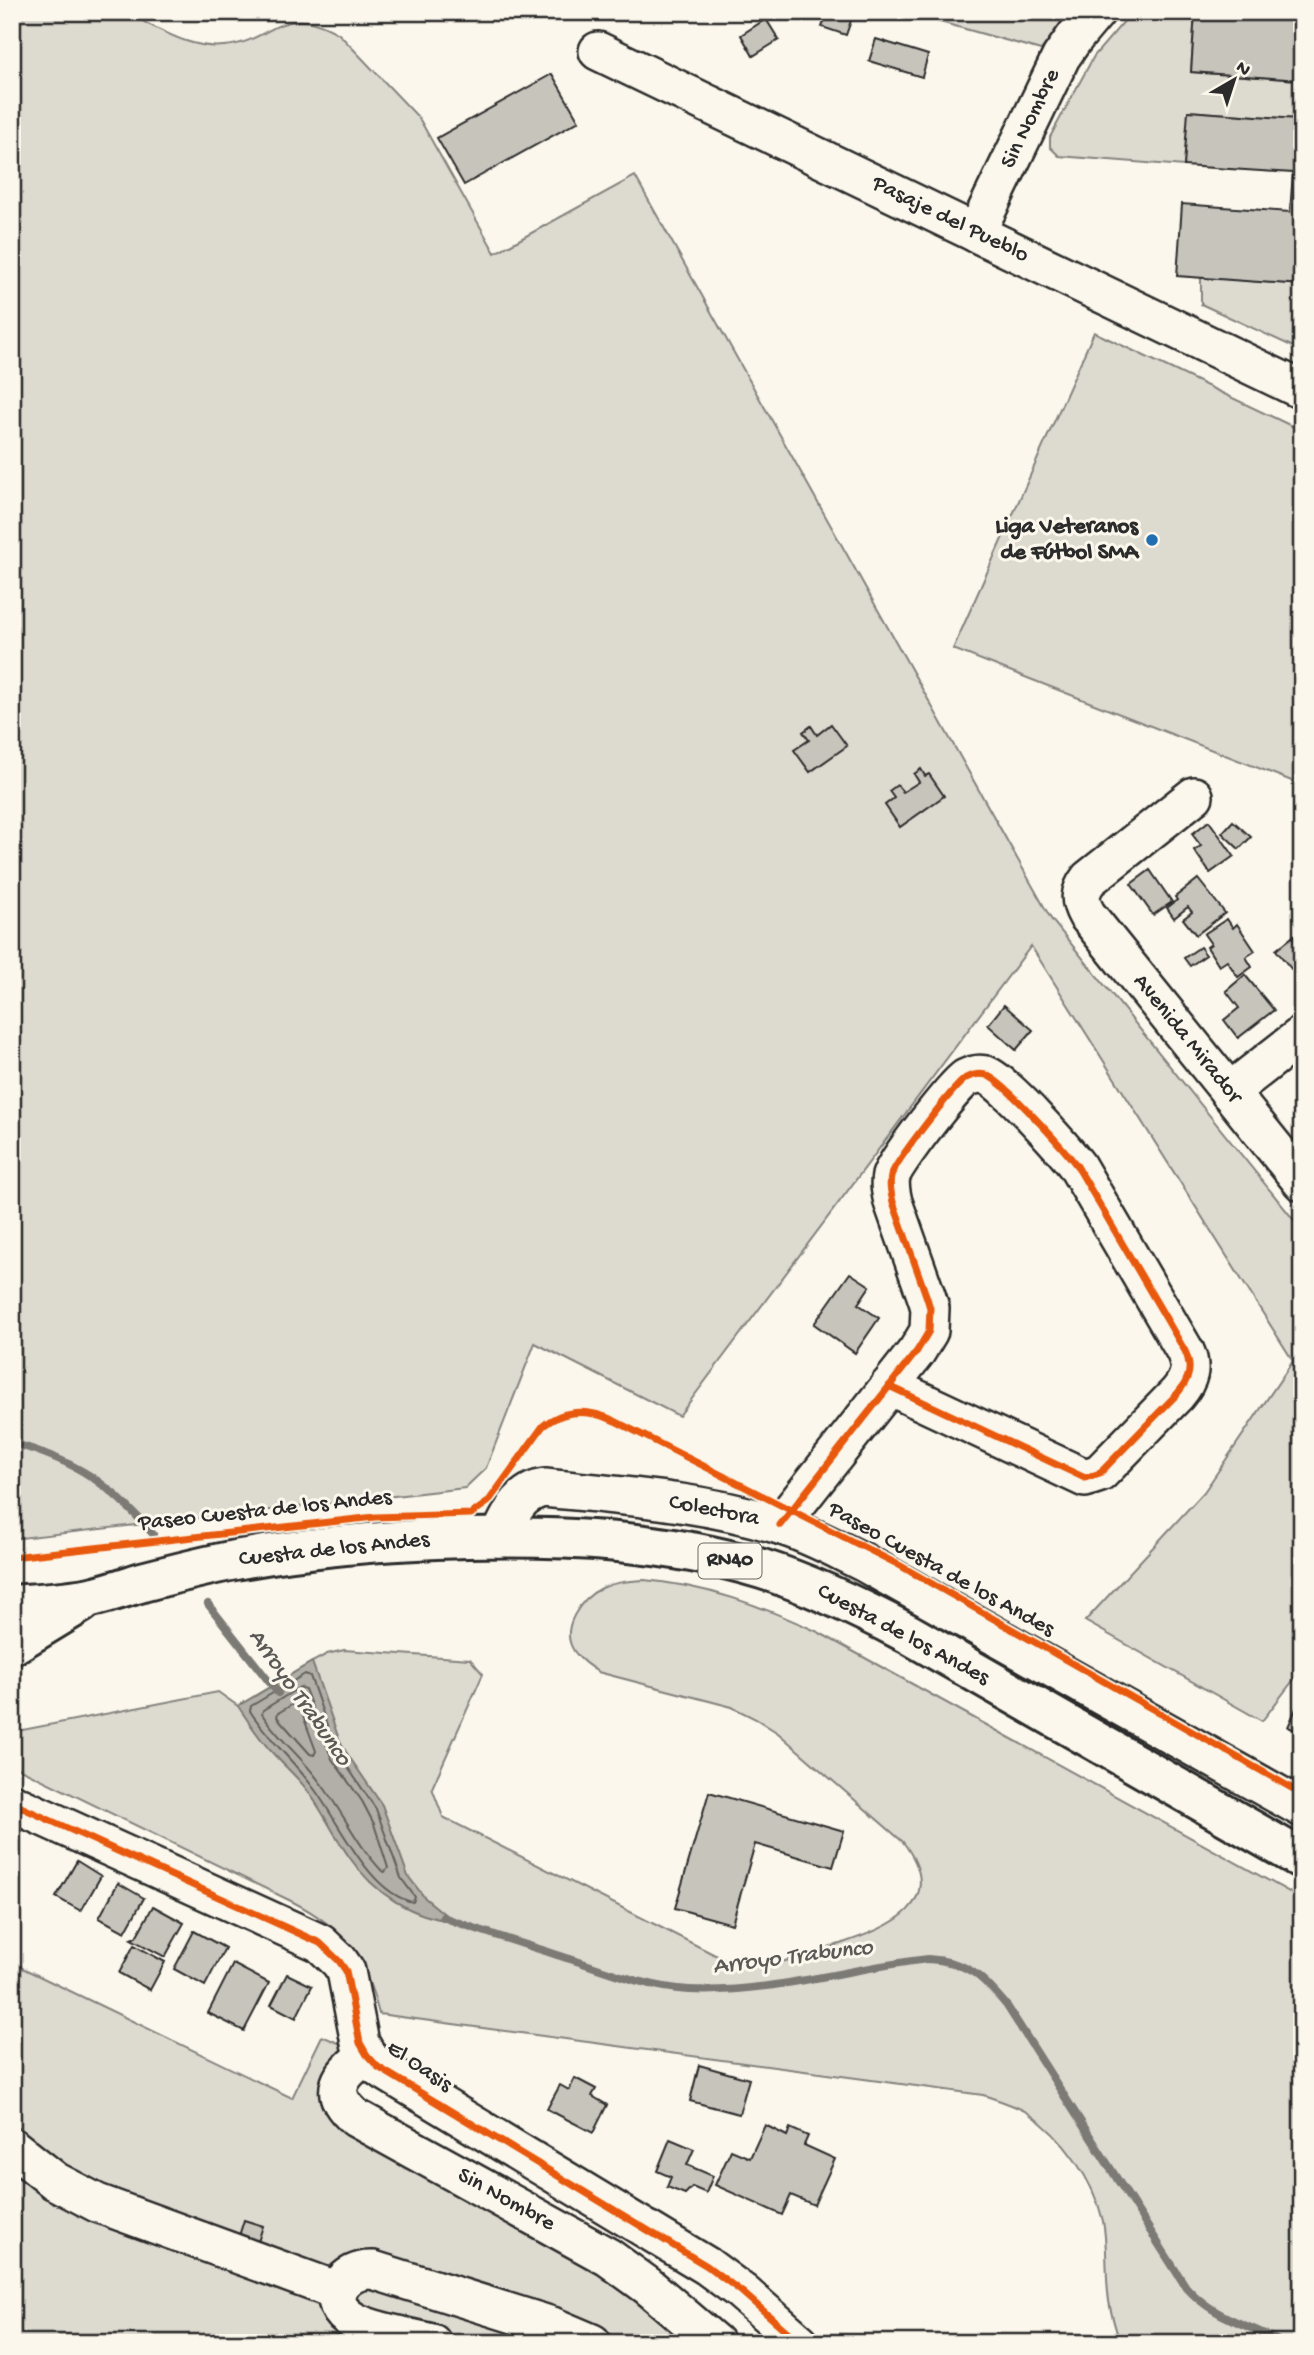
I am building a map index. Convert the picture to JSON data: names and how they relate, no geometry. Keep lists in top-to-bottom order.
{
  "streets": {
    "main road": ["Cuesta de los Andes", "RN40"],
    "street": [
      "Sin Nombre",
      "Pasaje del Pueblo",
      "Avenida Mirador",
      "Colectora",
      "El Oasis"
    ],
    "cycle path": ["Paseo Cuesta de los Andes"]
  },
  "crossings": [
    ["Sin Nombre", "Pasaje del Pueblo"],
    ["Sin Nombre", "El Oasis"],
    ["Colectora", "Cuesta de los Andes"]
  ],
  "water": ["Arroyo Trabunco"],
  "places": ["Liga Veteranos de Fútbol SMA"],
  "north": "top right"
}
